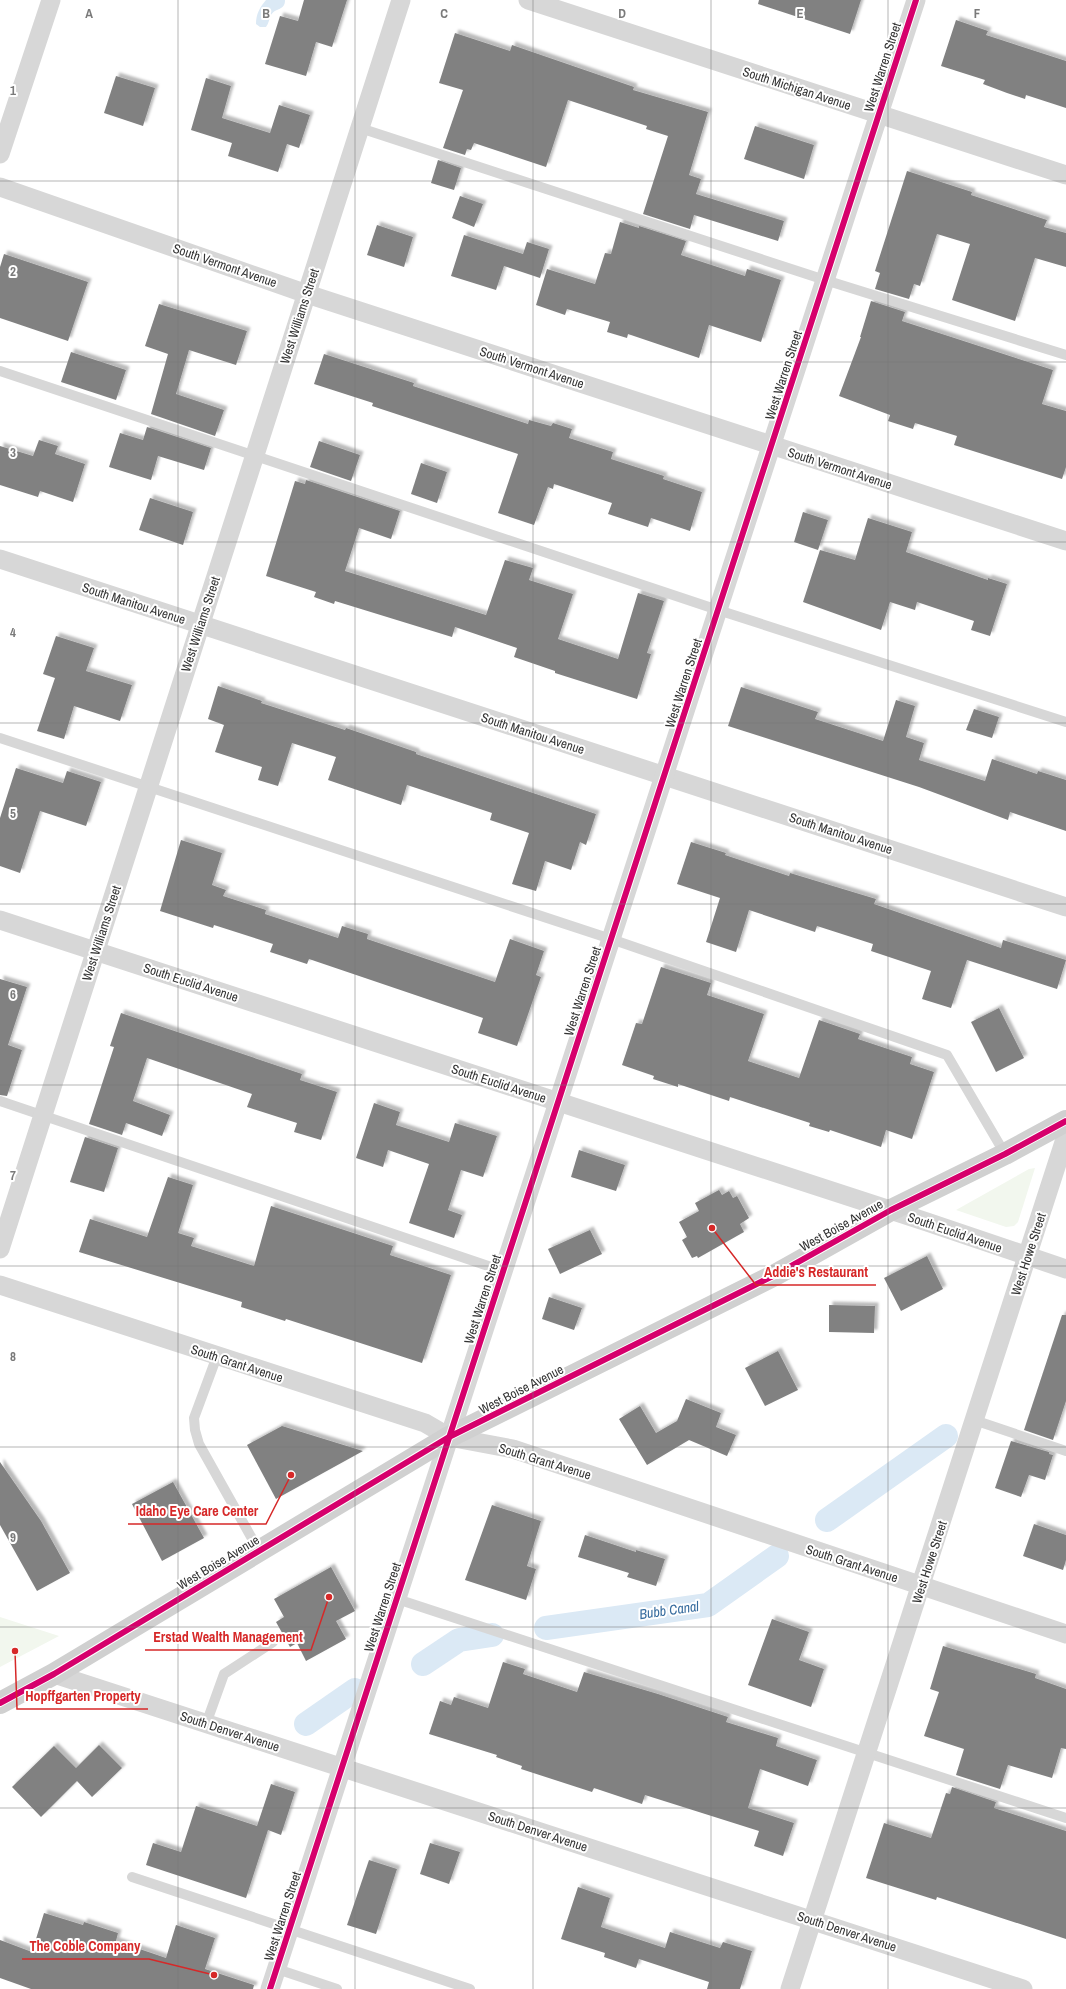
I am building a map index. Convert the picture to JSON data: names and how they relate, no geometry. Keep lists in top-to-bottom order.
{
  "streets": {
    "street": [
      "West Warren Street",
      "South Michigan Avenue",
      "South Vermont Avenue",
      "West Williams Street",
      "South Manitou Avenue",
      "South Euclid Avenue",
      "West Boise Avenue",
      "West Howe Street",
      "South Grant Avenue",
      "South Denver Avenue"
    ]
  },
  "crossings": [
    ["West Warren Street", "South Michigan Avenue"],
    ["West Warren Street", "South Vermont Avenue"],
    ["West Warren Street", "South Manitou Avenue"],
    ["West Warren Street", "South Euclid Avenue"],
    ["West Warren Street", "West Boise Avenue"],
    ["West Warren Street", "South Grant Avenue"],
    ["West Warren Street", "South Denver Avenue"],
    ["South Vermont Avenue", "West Williams Street"],
    ["West Williams Street", "South Manitou Avenue"],
    ["West Williams Street", "South Euclid Avenue"],
    ["South Euclid Avenue", "West Boise Avenue"],
    ["South Euclid Avenue", "West Howe Street"],
    ["West Boise Avenue", "South Grant Avenue"],
    ["West Boise Avenue", "South Denver Avenue"],
    ["West Howe Street", "South Grant Avenue"],
    ["West Howe Street", "South Denver Avenue"]
  ],
  "water": ["Bubb Canal"],
  "places": [
    "Addie's Restaurant",
    "Idaho Eye Care Center",
    "Erstad Wealth Management",
    "Hopffgarten Property",
    "The Coble Company"
  ],
  "grid": {
    "columns": [
      "A",
      "B",
      "C",
      "D",
      "E",
      "F"
    ],
    "rows": [
      "1",
      "2",
      "3",
      "4",
      "5",
      "6",
      "7",
      "8",
      "9"
    ]
  }
}
